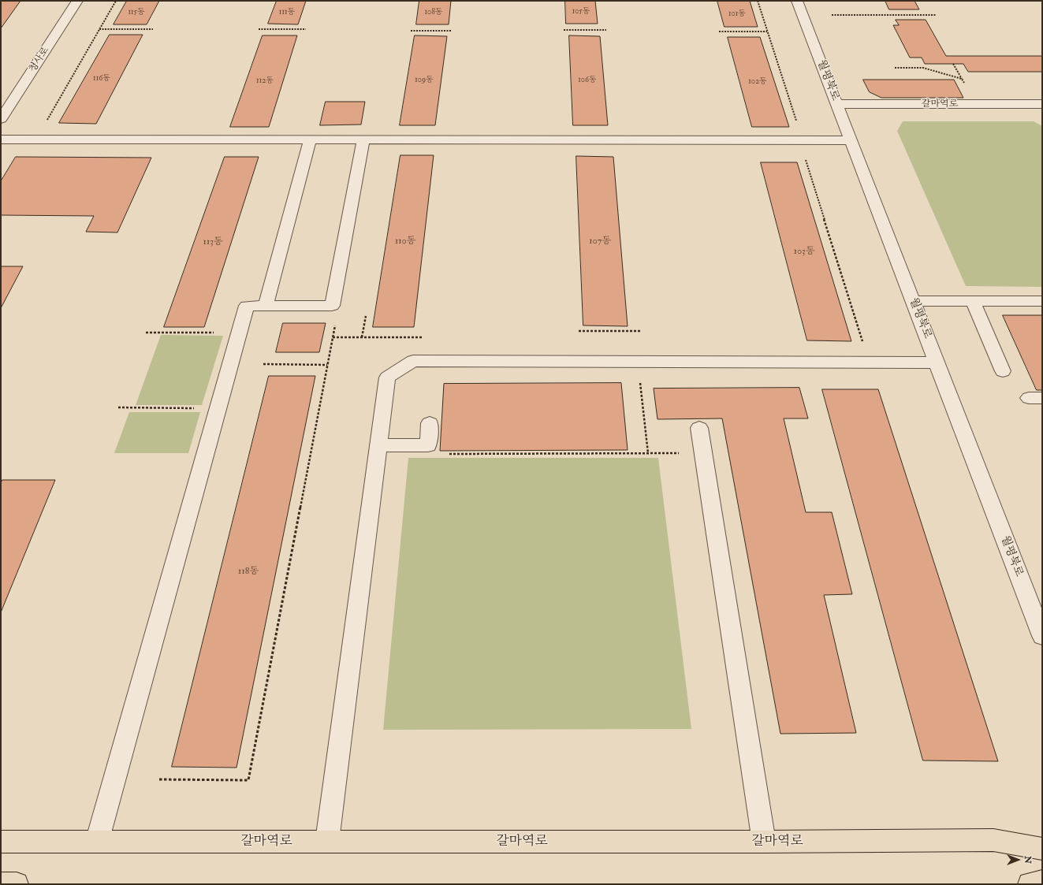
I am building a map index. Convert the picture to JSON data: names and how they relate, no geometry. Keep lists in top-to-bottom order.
{
  "streets": {
    "main road": ["갈마역로"],
    "street": ["청사로", "월평북로"]
  },
  "crossings": [
    ["월평북로", "갈마역로"]
  ],
  "house_numbers": [
    "105동",
    "115동",
    "111동",
    "108동",
    "101동",
    "116동",
    "109동",
    "106동",
    "112동",
    "102동",
    "110동",
    "107동",
    "113동",
    "103동",
    "118동"
  ],
  "north": "right"
}
